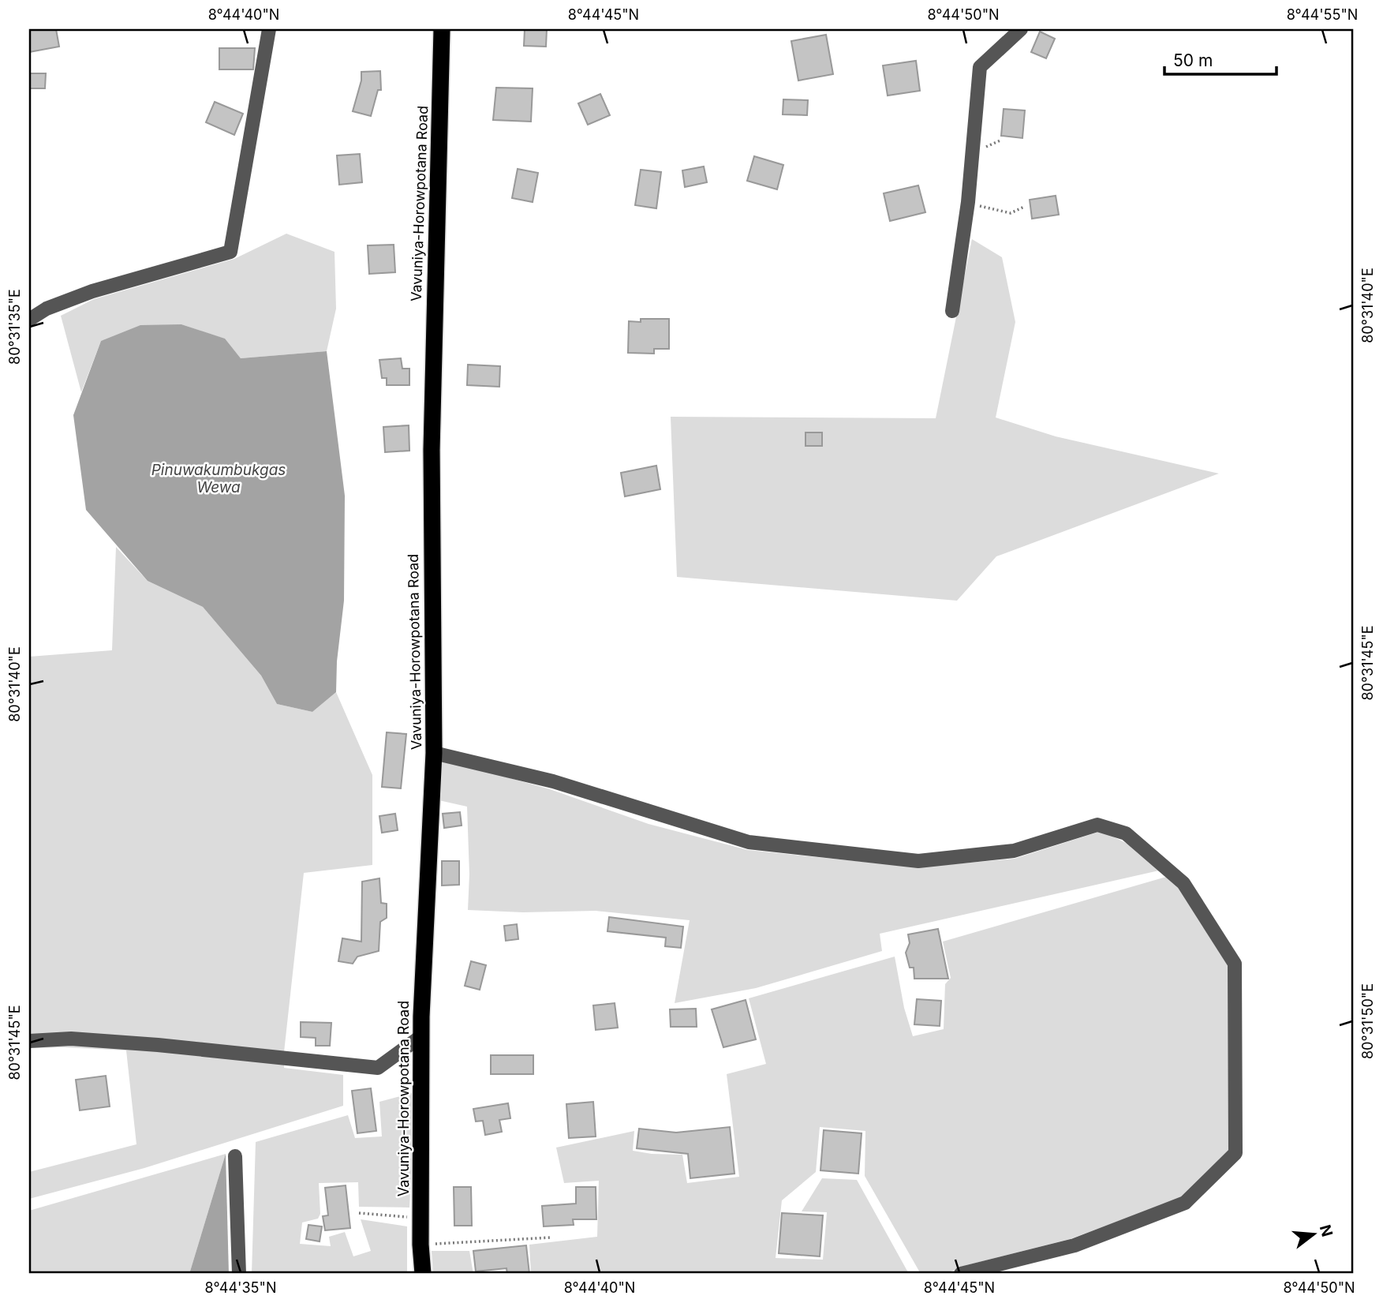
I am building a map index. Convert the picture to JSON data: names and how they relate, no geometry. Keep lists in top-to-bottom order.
{
  "streets": {
    "highway": ["Vavuniya-Horowpotana Road"]
  },
  "water": ["Pinuwakumbukgas Wewa"],
  "scale_bar": "50 m",
  "north": "right",
  "coordinates": [
    "8°44'40\"N",
    "8°44'45\"N",
    "8°44'50\"N",
    "8°44'55\"N",
    "80°31'40\"E",
    "80°31'35\"E",
    "80°31'45\"E",
    "80°31'50\"E",
    "8°44'35\"N"
  ]
}
